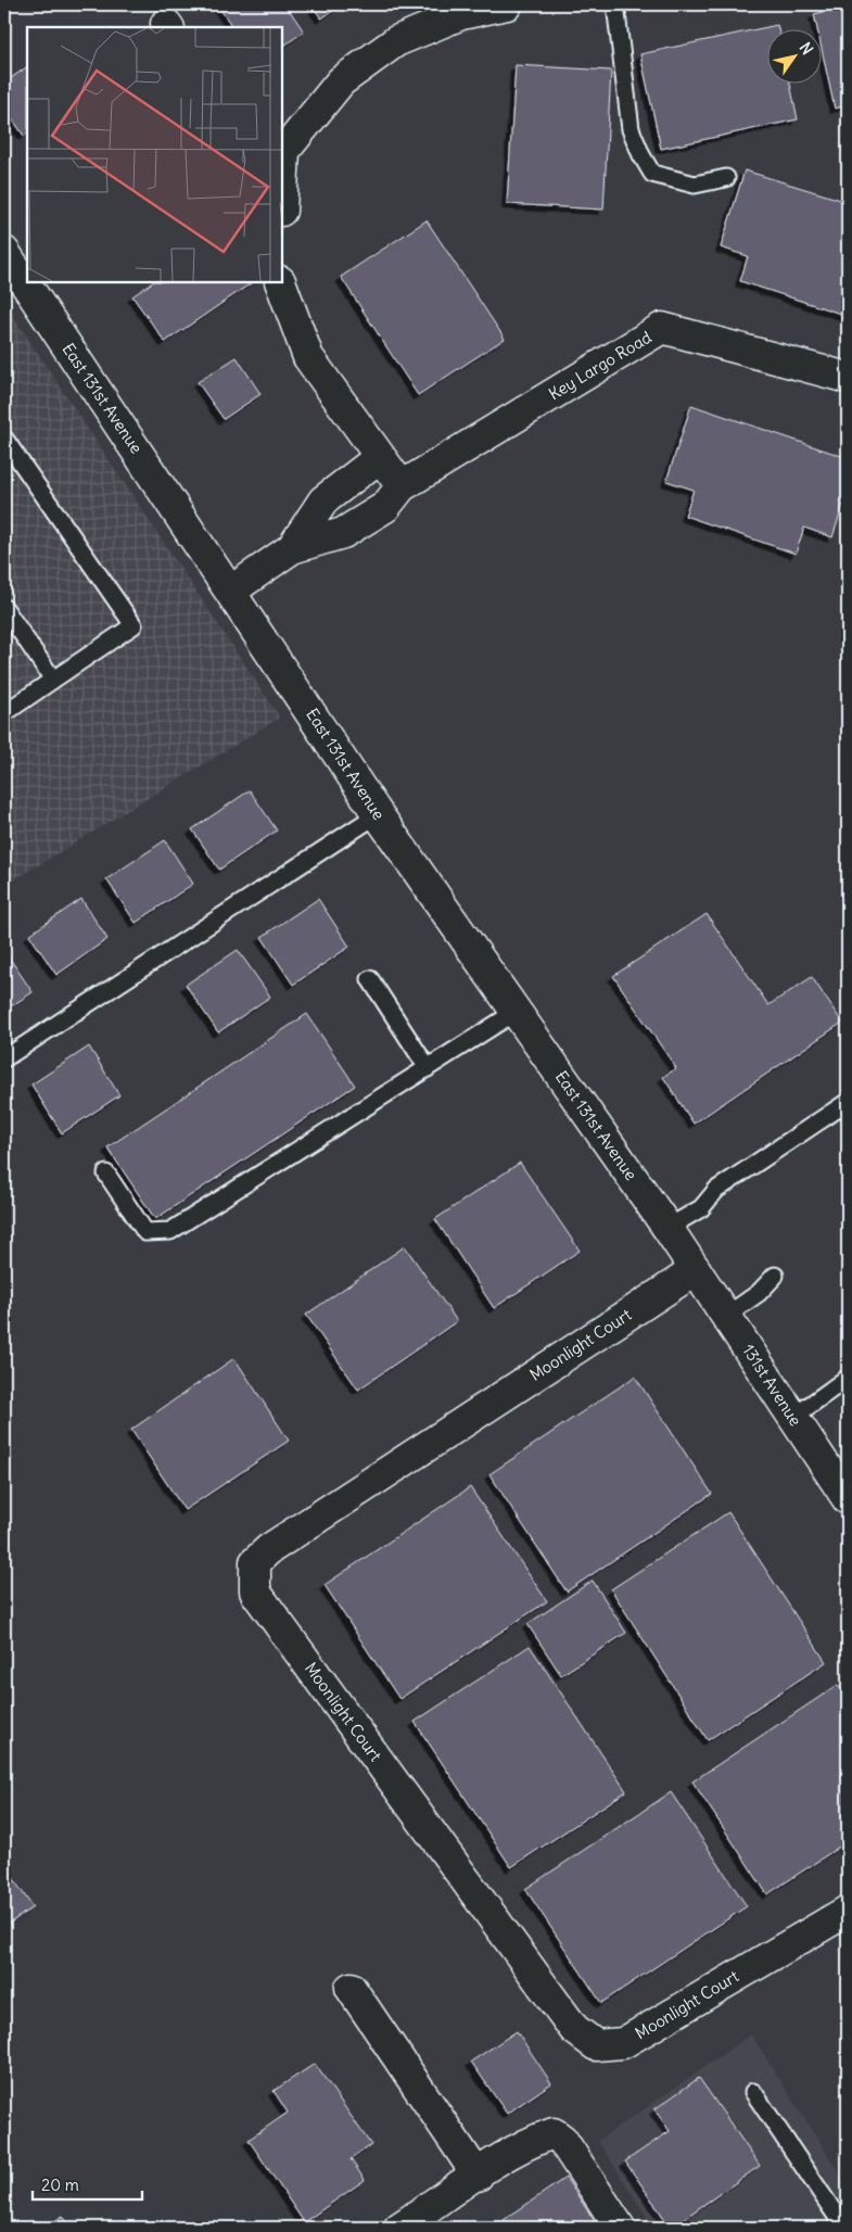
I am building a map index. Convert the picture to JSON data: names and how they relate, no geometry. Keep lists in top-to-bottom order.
{
  "streets": {
    "street": [
      "Key Largo Road",
      "East 131st Avenue",
      "Moonlight Court",
      "131st Avenue"
    ]
  },
  "crossings": [
    ["Key Largo Road", "East 131st Avenue"],
    ["East 131st Avenue", "Moonlight Court"],
    ["East 131st Avenue", "131st Avenue"],
    ["Moonlight Court", "131st Avenue"]
  ],
  "scale_bar": "20 m",
  "north": "top right"
}
